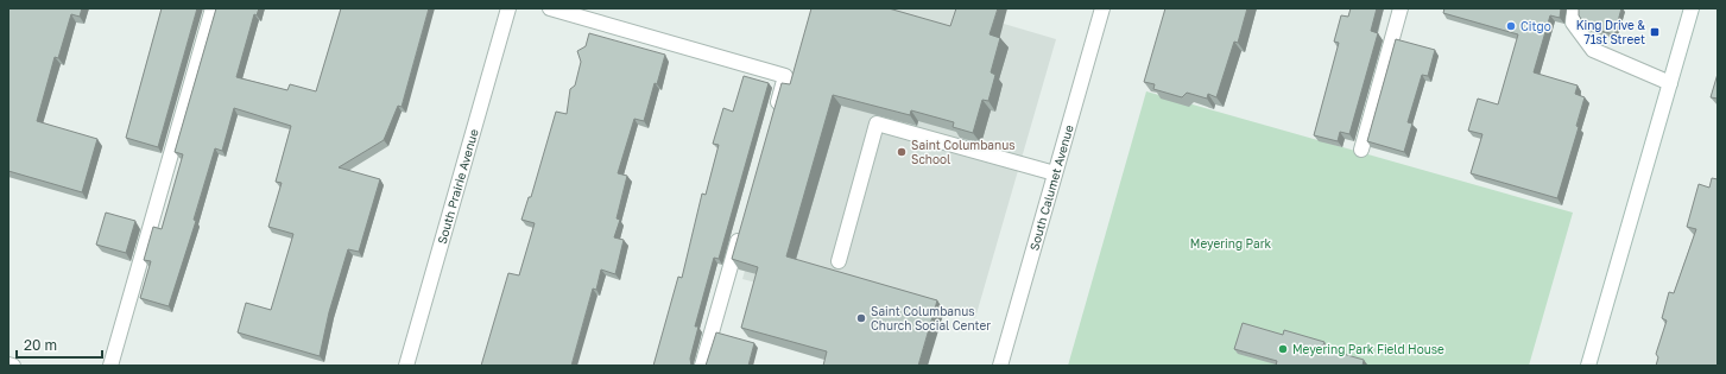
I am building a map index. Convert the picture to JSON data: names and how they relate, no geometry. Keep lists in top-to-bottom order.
{
  "streets": {
    "street": ["South Prairie Avenue", "South Calumet Avenue"]
  },
  "parks": ["Meyering Park"],
  "places": {
    "other": [
      "Citgo",
      "Saint Columbanus School",
      "Saint Columbanus Church Social Center",
      "Meyering Park Field House"
    ],
    "transit": ["King Drive & 71st Street"]
  },
  "scale_bar": "20 m"
}
